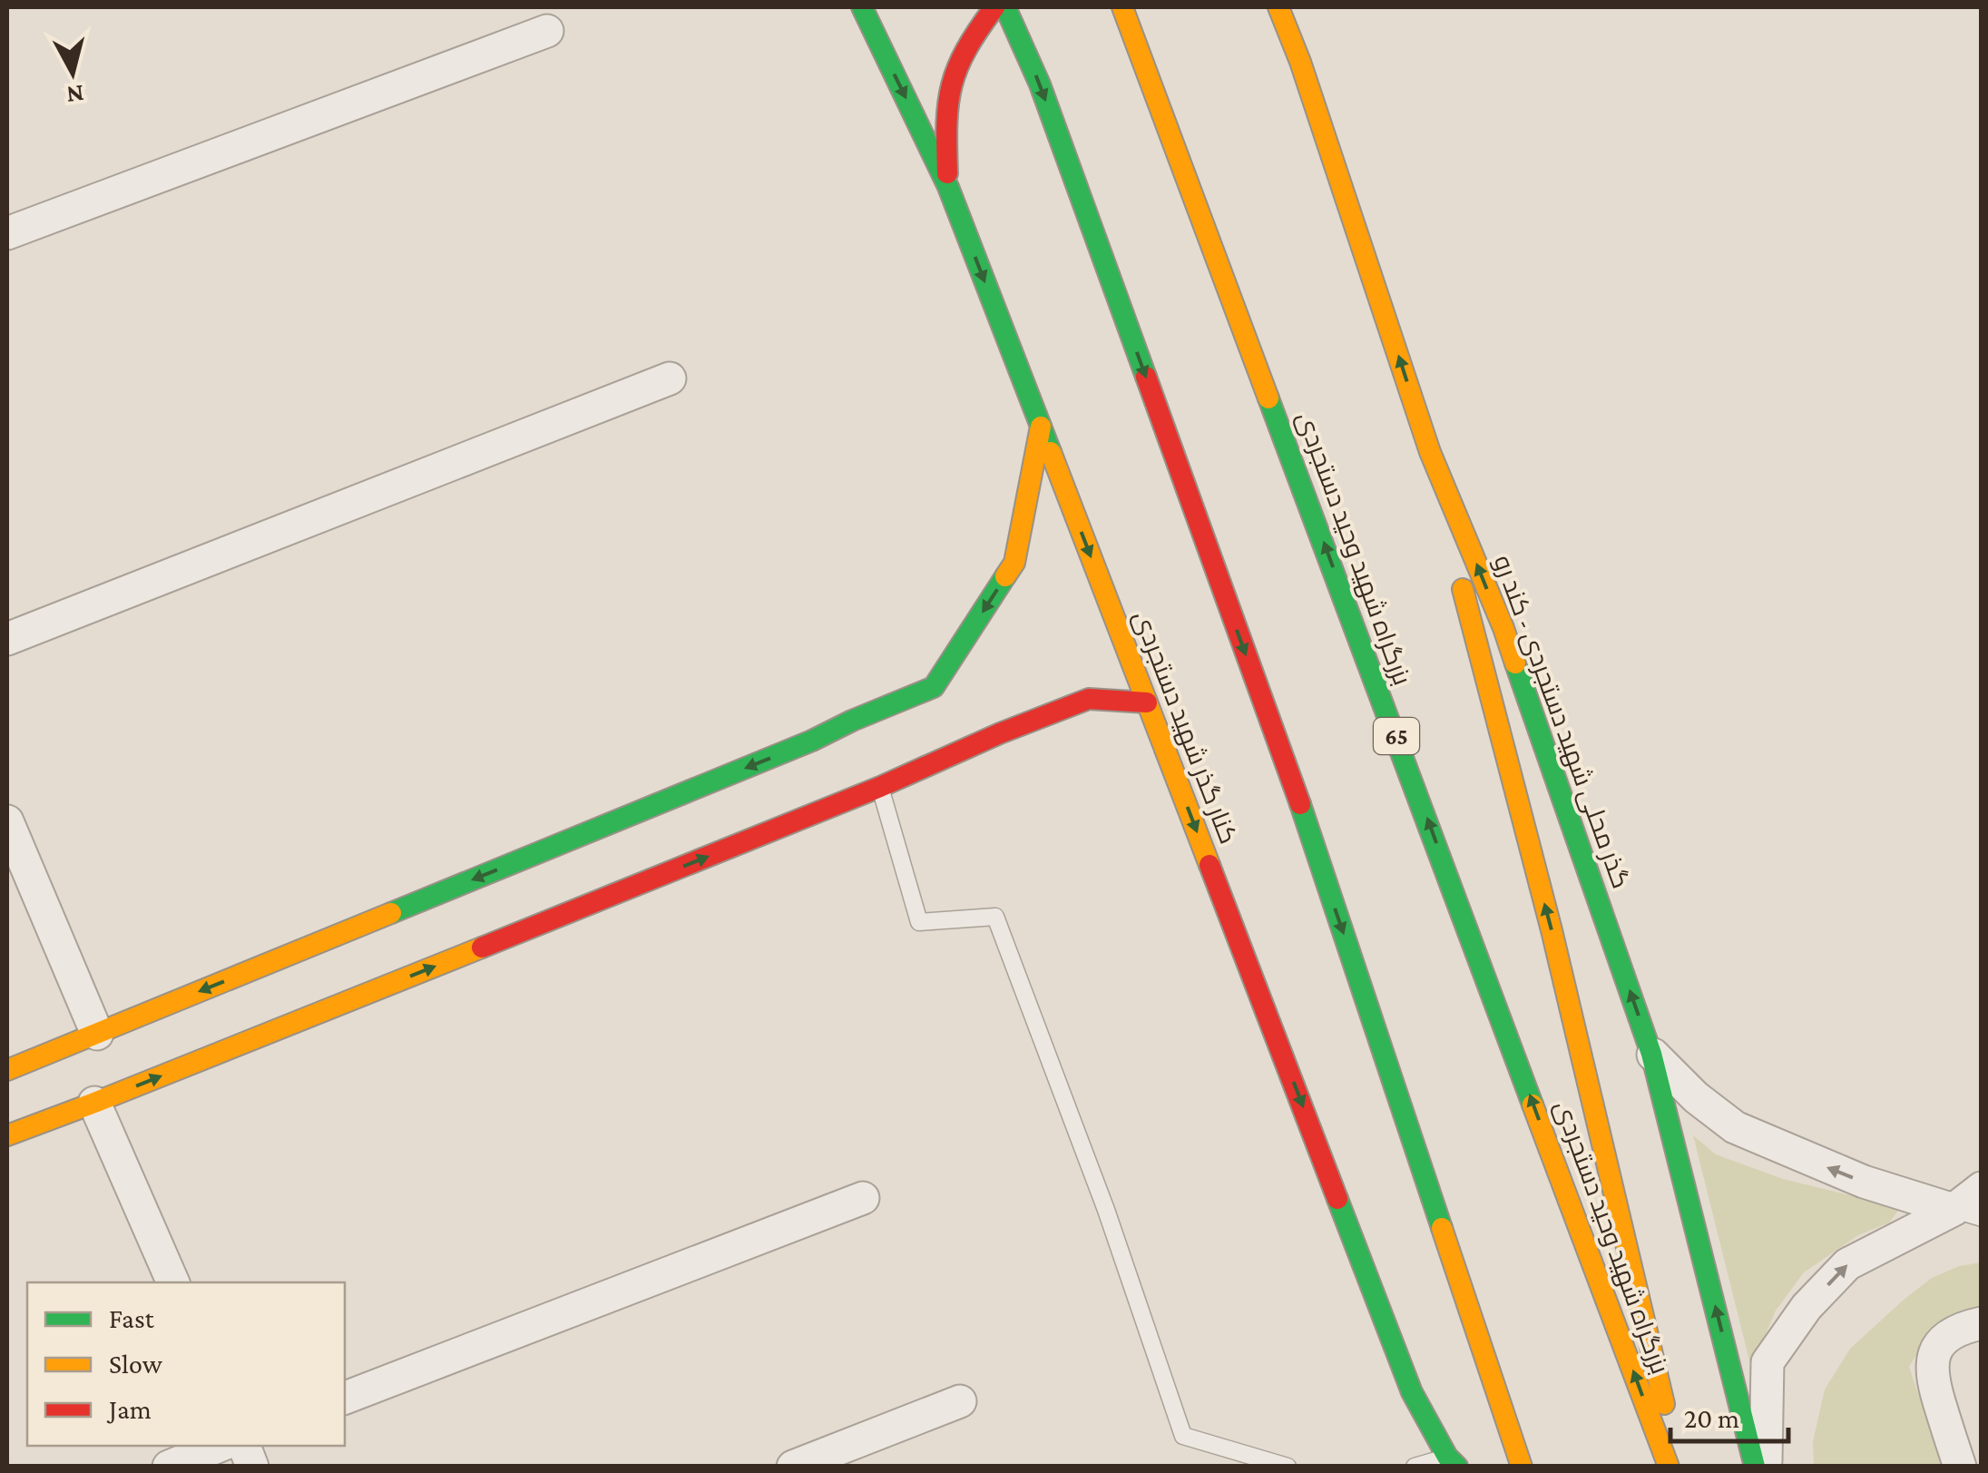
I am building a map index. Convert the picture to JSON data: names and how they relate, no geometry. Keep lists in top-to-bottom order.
{
  "streets": {
    "main road": [
      "بزرگراه شهید وحید دستجردی",
      "گذر محلی شهید دستجردی - کند رو",
      "کنار گذر شهید دستجردی",
      "65"
    ]
  },
  "legend": ["Fast", "Slow", "Jam"],
  "scale_bar": "20 m",
  "north": "bottom"
}
